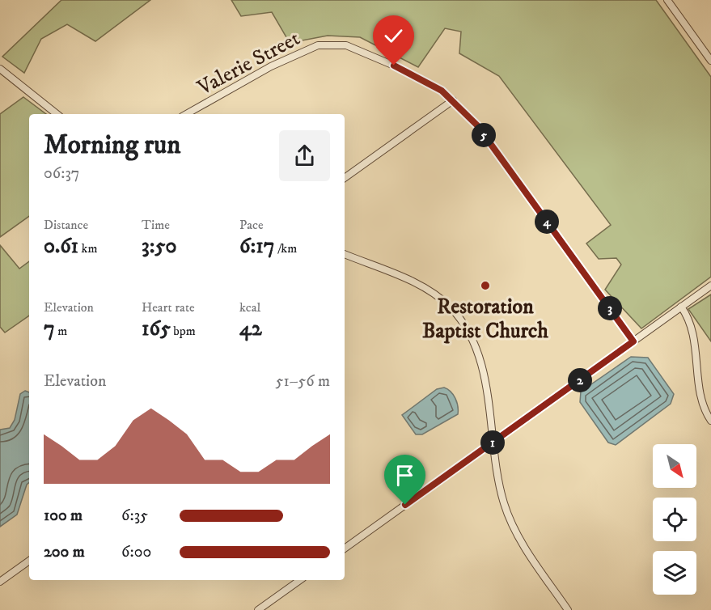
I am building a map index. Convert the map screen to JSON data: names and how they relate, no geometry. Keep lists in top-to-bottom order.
{
  "streets": {
    "street": ["Valerie Street"]
  },
  "places": ["Restoration Baptist Church"],
  "north": "bottom right",
  "page": {
    "heading": ["Morning run", "06:37"],
    "pins": [
      "5",
      "4",
      "3",
      "2",
      "1"
    ],
    "stats": [
      ["Distance", "0.61 km"],
      ["Time", "3:50"],
      ["Pace", "6:17 /km"],
      ["Elevation", "7 m"],
      ["Heart rate", "165 bpm"],
      ["kcal", "42"]
    ],
    "chart": ["Elevation", "51–56 m"],
    "list": [
      {
        "name": "100 m",
        "note": "6:35"
      },
      {
        "name": "200 m",
        "note": "6:00"
      }
    ]
  }
}
